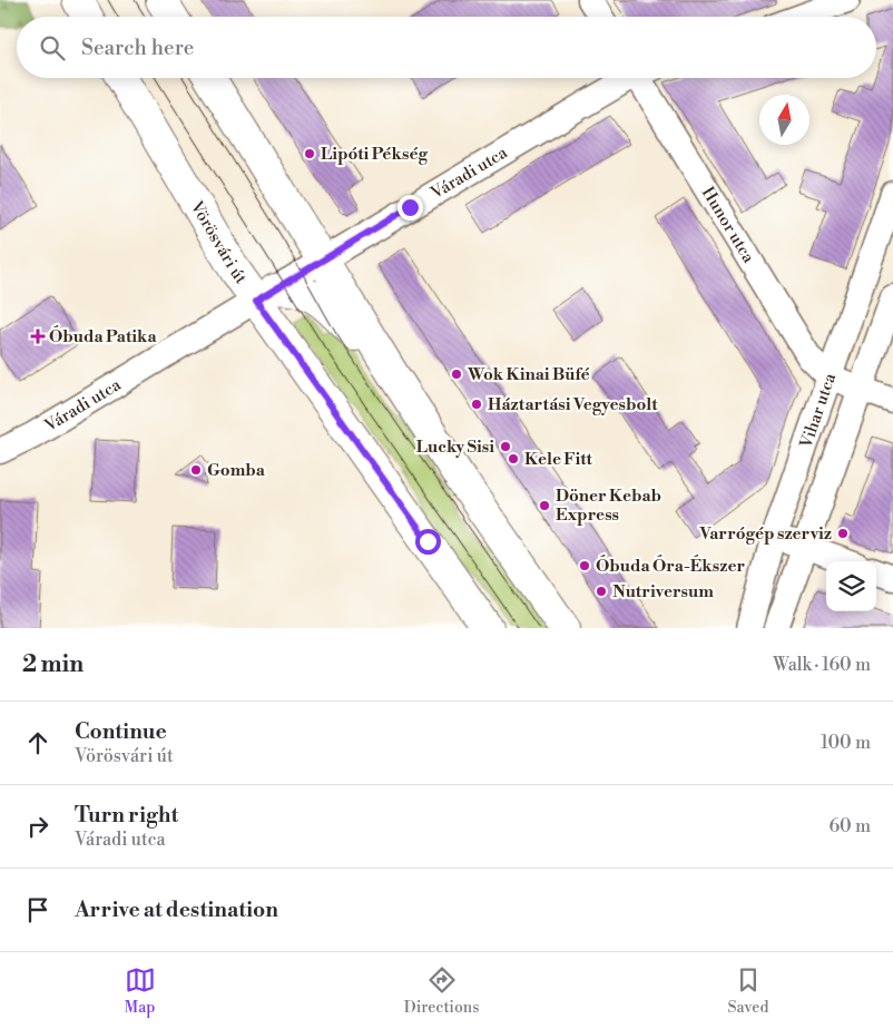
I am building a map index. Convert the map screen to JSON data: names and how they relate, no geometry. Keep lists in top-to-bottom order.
{
  "streets": {
    "main road": ["Vörösvári út"],
    "street": ["Váradi utca", "Hunor utca", "Vihar utca"]
  },
  "crossings": [
    ["Váradi utca", "Vörösvári út"],
    ["Hunor utca", "Vihar utca"]
  ],
  "places": {
    "other": [
      "Lipóti Pékség",
      "Wok Kinai Büfé",
      "Háztartási Vegyesbolt",
      "Lucky Sisi",
      "Kele Fitt",
      "Gomba",
      "Döner Kebab Express",
      "Varrógép szerviz",
      "Óbuda Óra-Ékszer",
      "Nutriversum"
    ],
    "health": ["Óbuda Patika"]
  },
  "north": "top",
  "page": {
    "search": "Search here",
    "heading": ["2 min", "Walk · 160 m"],
    "list": [
      ["Continue", "Vörösvári út", "100 m"],
      ["Turn right", "Váradi utca", "60 m"],
      "Arrive at destination"
    ],
    "nav": ["Map", "Directions", "Saved"]
  }
}
